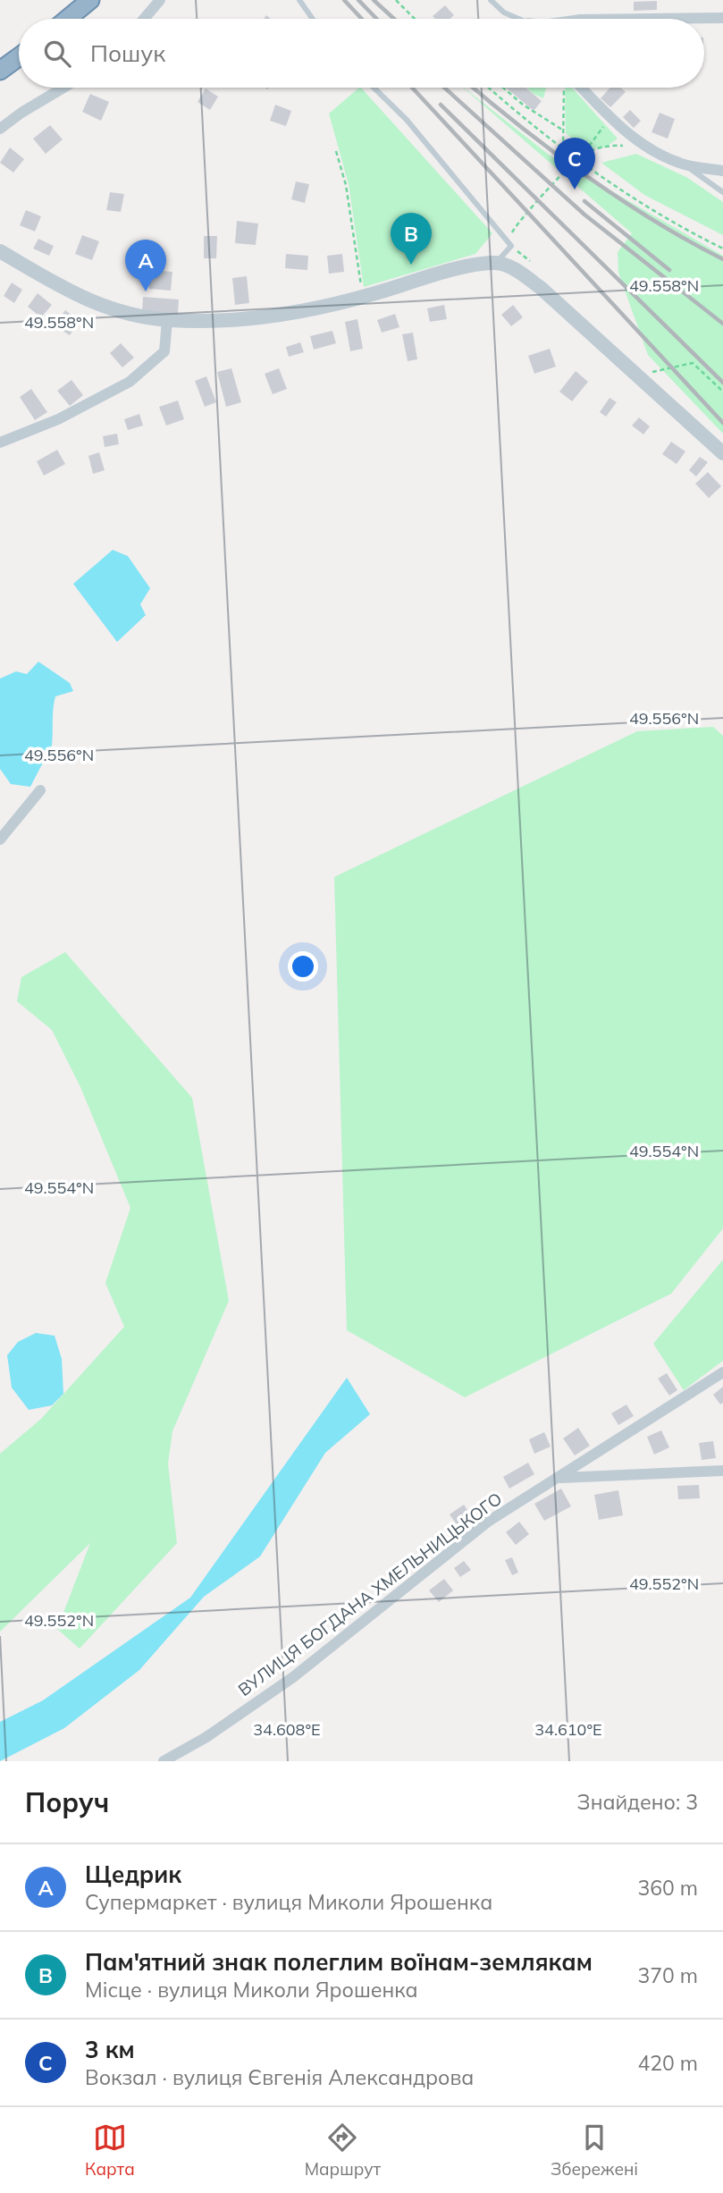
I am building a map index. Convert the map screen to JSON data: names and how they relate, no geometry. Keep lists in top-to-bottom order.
{
  "streets": {
    "street": ["ВУЛИЦЯ БОГДАНА ХМЕЛЬНИЦЬКОГО"]
  },
  "page": {
    "search": "Пошук",
    "pins": ["C", "B", "A"],
    "heading": ["Поруч", "Знайдено: 3"],
    "list": [
      {
        "mark": "A",
        "name": "Щедрик",
        "note": "Супермаркет · вулиця Миколи Ярошенка",
        "value": "360 m"
      },
      {
        "mark": "B",
        "name": "Пам'ятний знак полеглим воїнам-землякам",
        "note": "Місце · вулиця Миколи Ярошенка",
        "value": "370 m"
      },
      {
        "mark": "C",
        "name": "3 км",
        "note": "Вокзал · вулиця Євгенія Александрова",
        "value": "420 m"
      }
    ],
    "nav": ["Карта", "Маршрут", "Збережені"]
  },
  "coordinates": [
    "49.558°N",
    "49.556°N",
    "49.554°N",
    "49.552°N",
    "34.608°E",
    "34.610°E"
  ]
}
